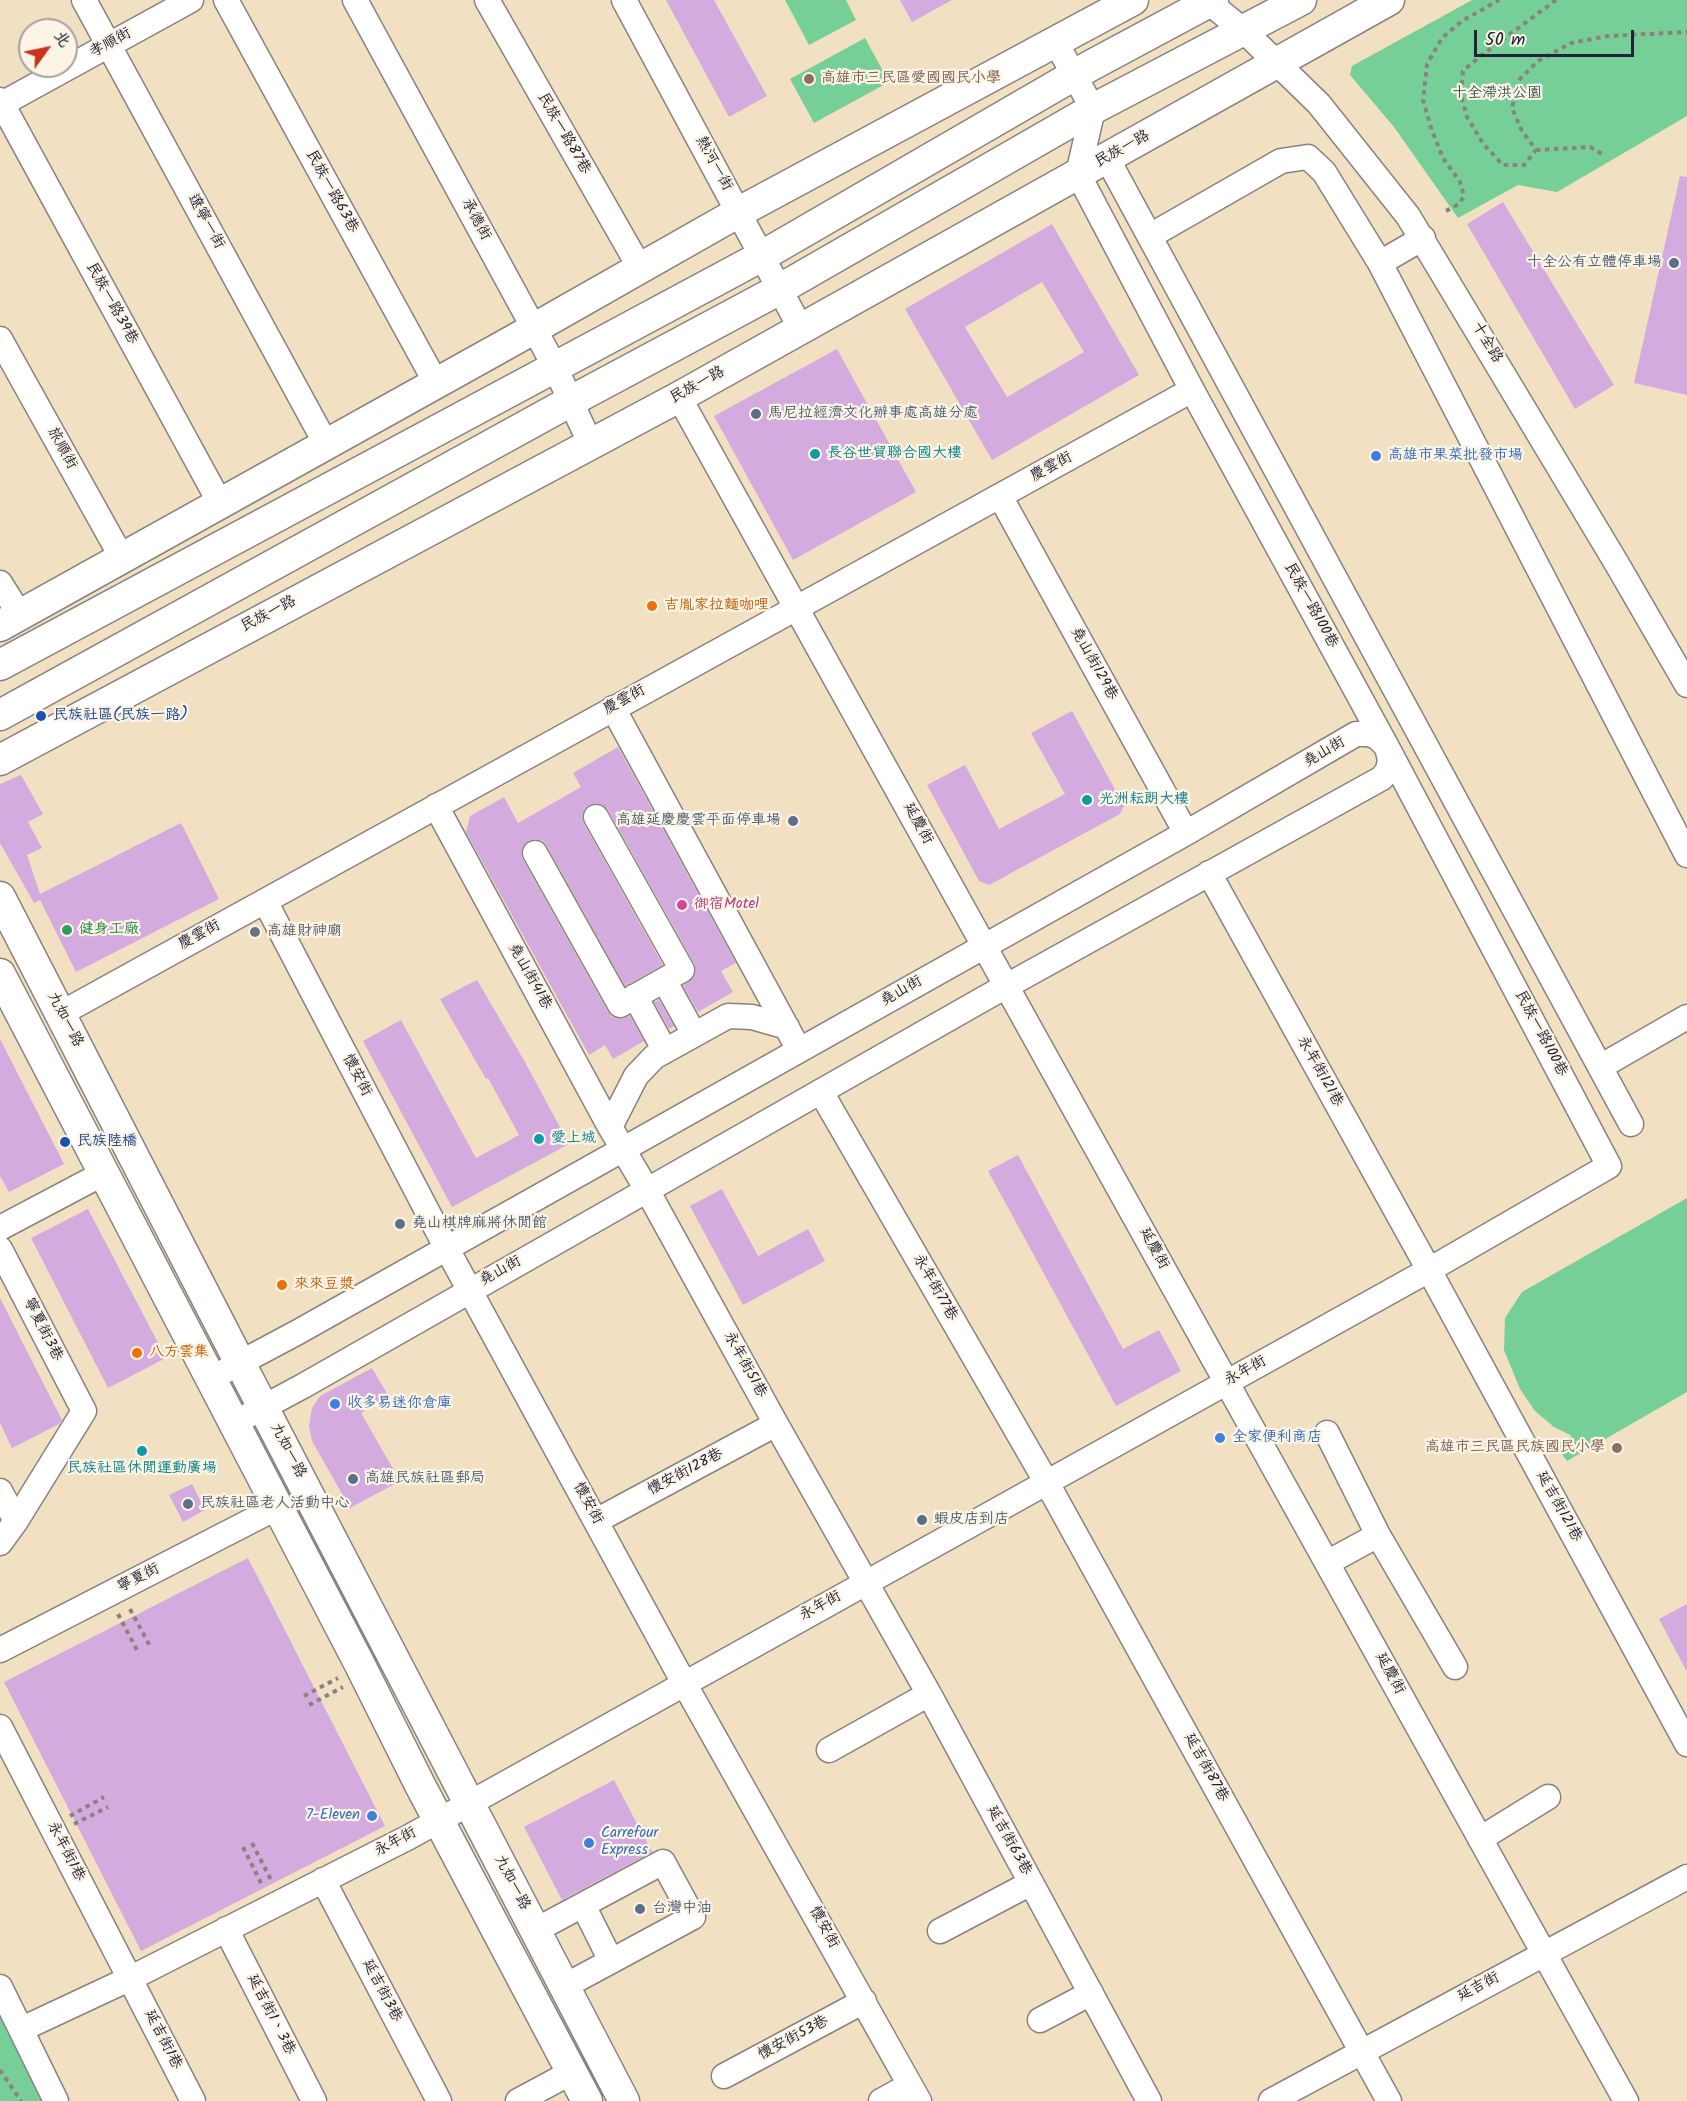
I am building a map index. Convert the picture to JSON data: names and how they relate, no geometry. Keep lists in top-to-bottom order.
{
  "streets": {
    "main road": ["民族一路", "九如一路"],
    "street": [
      "孝順街",
      "民族一路87巷",
      "熱河一街",
      "民族一路63巷",
      "承德街",
      "遼寧一街",
      "民族一路39巷",
      "十全路",
      "旅順街",
      "慶雲街",
      "民族一路100巷",
      "堯山街129巷",
      "堯山街",
      "延慶街",
      "堯山街41巷",
      "永年街121巷",
      "懷安街",
      "永年街77巷",
      "寧夏街3巷",
      "永年街51巷",
      "永年街",
      "懷安街128巷",
      "延吉街121巷",
      "寧夏街",
      "延吉街87巷",
      "延吉街63巷",
      "永年街1巷",
      "延吉街",
      "延吉街3巷",
      "延吉街1、3巷",
      "懷安街53巷",
      "延吉街1巷"
    ]
  },
  "crossings": [
    ["孝順街", "遼寧一街"],
    ["孝順街", "民族一路39巷"],
    ["民族一路", "熱河一街"],
    ["民族一路", "承德街"],
    ["民族一路", "十全路"],
    ["民族一路", "民族一路100巷"],
    ["民族一路", "延慶街"],
    ["慶雲街", "民族一路100巷"],
    ["慶雲街", "堯山街129巷"],
    ["慶雲街", "延慶街"],
    ["慶雲街", "堯山街41巷"],
    ["慶雲街", "九如一路"],
    ["慶雲街", "懷安街"],
    ["民族一路100巷", "堯山街"],
    ["民族一路100巷", "永年街"],
    ["堯山街129巷", "堯山街"],
    ["堯山街", "延慶街"],
    ["堯山街", "堯山街41巷"],
    ["堯山街", "九如一路"],
    ["堯山街", "永年街121巷"],
    ["堯山街", "懷安街"],
    ["堯山街", "永年街77巷"],
    ["堯山街", "永年街51巷"],
    ["延慶街", "永年街"],
    ["延慶街", "延吉街"],
    ["堯山街41巷", "永年街51巷"],
    ["九如一路", "永年街"],
    ["永年街121巷", "永年街"],
    ["永年街121巷", "延吉街121巷"],
    ["懷安街", "永年街"],
    ["懷安街", "懷安街128巷"],
    ["懷安街", "懷安街53巷"],
    ["永年街77巷", "永年街"],
    ["永年街77巷", "延吉街87巷"],
    ["永年街51巷", "永年街"],
    ["永年街51巷", "懷安街128巷"],
    ["永年街51巷", "延吉街63巷"],
    ["永年街", "延吉街121巷"],
    ["永年街", "延吉街87巷"],
    ["永年街", "延吉街63巷"],
    ["永年街", "永年街1巷"],
    ["永年街", "延吉街3巷"],
    ["永年街", "延吉街1、3巷"],
    ["永年街", "延吉街1巷"],
    ["延吉街87巷", "延吉街"],
    ["永年街1巷", "延吉街1巷"]
  ],
  "parks": ["十全滯洪公園"],
  "places": [
    "高雄市三民區愛國國民小學",
    "十全公有立體停車場",
    "馬尼拉經濟文化辦事處高雄分處",
    "長谷世貿聯合國大樓",
    "高雄市果菜批發市場",
    "吉胤家拉麵咖哩",
    "民族社區(民族一路)",
    "光洲耘朗大樓",
    "高雄延慶慶雲平面停車場",
    "御宿Motel",
    "健身工廠",
    "高雄財神廟",
    "愛上城",
    "民族陸橋",
    "堯山棋牌麻將休閒館",
    "來來豆漿",
    "八方雲集",
    "收多易迷你倉庫",
    "全家便利商店",
    "高雄市三民區民族國民小學",
    "民族社區休閒運動廣場",
    "高雄民族社區郵局",
    "民族社區老人活動中心",
    "蝦皮店到店",
    "7-Eleven",
    "Carrefour Express",
    "台灣中油"
  ],
  "scale_bar": "50 m",
  "north": "top right"
}
